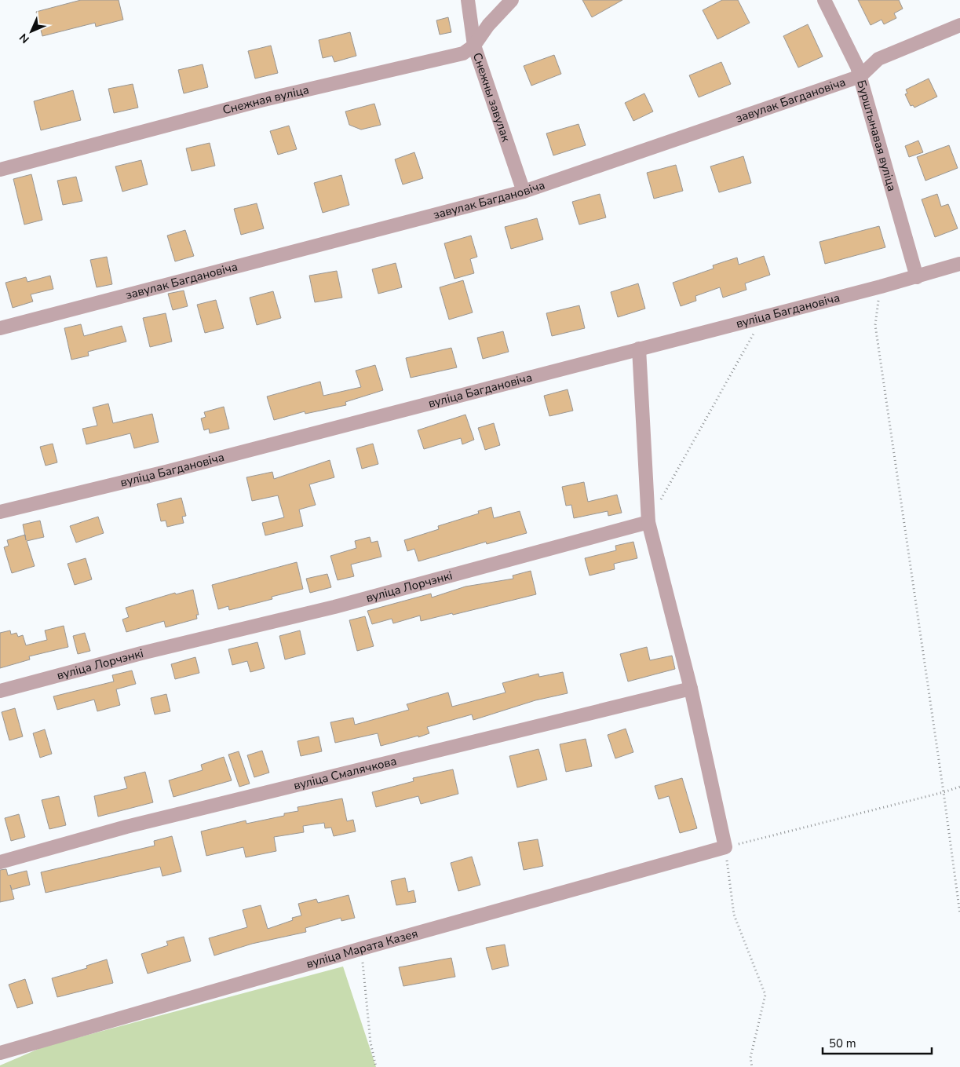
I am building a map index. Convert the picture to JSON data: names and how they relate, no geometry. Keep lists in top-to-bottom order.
{
  "streets": {
    "street": [
      "Снежны завулак",
      "Снежная вуліца",
      "завулак Багдановіча",
      "Бурштынавая вуліца",
      "вуліца Багдановіча",
      "вуліца Лорчэнкі",
      "вуліца Смалячкова",
      "вуліца Марата Казея"
    ]
  },
  "crossings": [
    ["Снежны завулак", "Снежная вуліца"],
    ["Снежны завулак", "завулак Багдановіча"],
    ["завулак Багдановіча", "Бурштынавая вуліца"],
    ["Бурштынавая вуліца", "вуліца Багдановіча"]
  ],
  "scale_bar": "50 m",
  "north": "bottom left"
}
